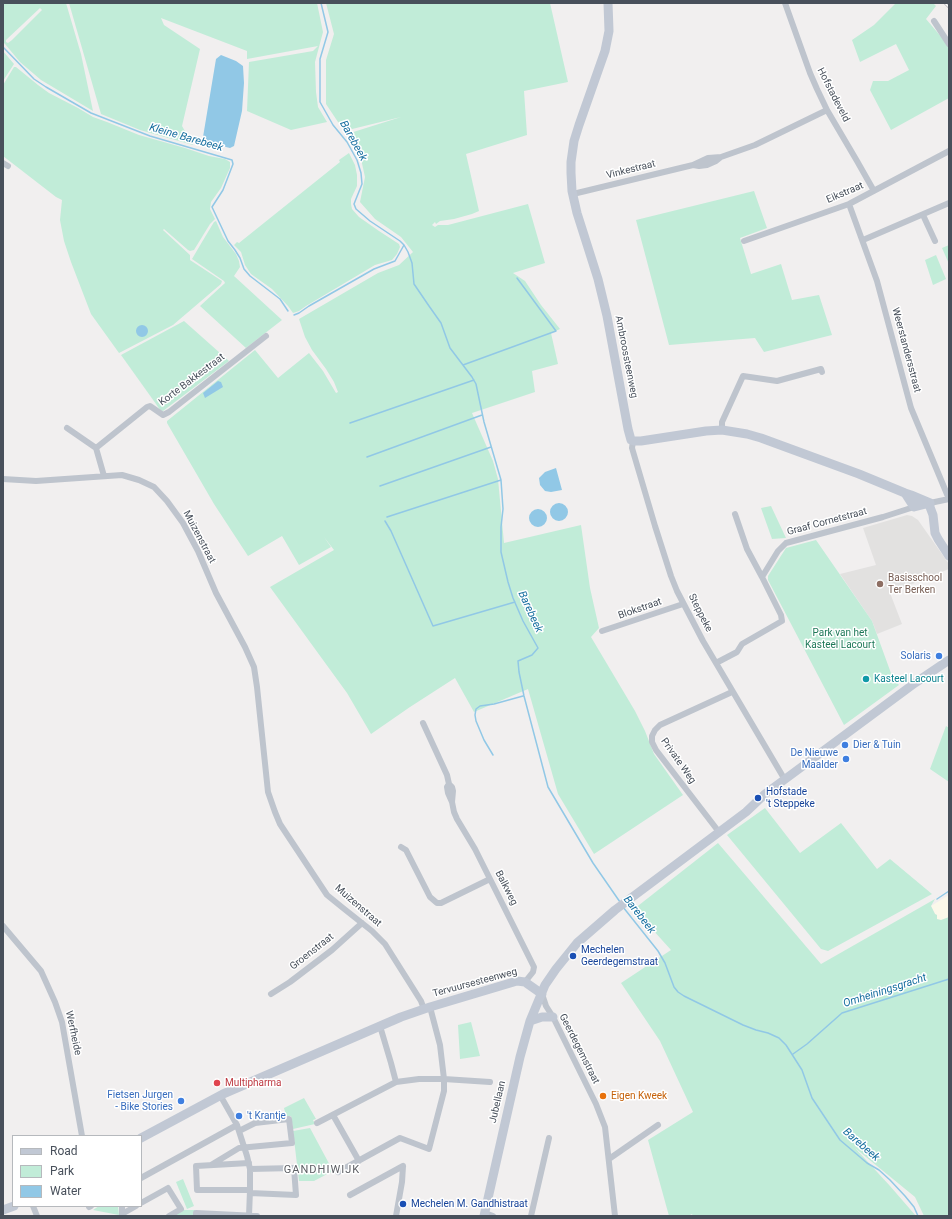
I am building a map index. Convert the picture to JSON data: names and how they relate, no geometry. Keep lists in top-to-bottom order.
{
  "streets": {
    "street": [
      "Hofstadeveld",
      "Vinkestraat",
      "Eikstraat",
      "Weerstandersstraat",
      "Ambroossteenweg",
      "Korte Bakkestraat",
      "Graaf Cornetstraat",
      "Muizenstraat",
      "Blokstraat",
      "Steppeke",
      "Private Weg",
      "Balkweg",
      "Groenstraat",
      "Tervuursesteenweg",
      "Werfheide",
      "Geerdegemstraat",
      "Jubellaan"
    ]
  },
  "crossings": [
    ["Hofstadeveld", "Vinkestraat"],
    ["Hofstadeveld", "Eikstraat"],
    ["Vinkestraat", "Ambroossteenweg"],
    ["Eikstraat", "Weerstandersstraat"],
    ["Ambroossteenweg", "Steppeke"],
    ["Muizenstraat", "Groenstraat"],
    ["Muizenstraat", "Tervuursesteenweg"],
    ["Blokstraat", "Steppeke"],
    ["Steppeke", "Private Weg"],
    ["Balkweg", "Tervuursesteenweg"],
    ["Tervuursesteenweg", "Geerdegemstraat"],
    ["Tervuursesteenweg", "Jubellaan"],
    ["Geerdegemstraat", "Jubellaan"]
  ],
  "districts": ["GANDHIWIJK"],
  "water": ["Kleine Barebeek", "Barebeek", "Omheiningsgracht"],
  "parks": ["Park van het Kasteel Lacourt"],
  "places": [
    "Basisschool Ter Berken",
    "Solaris",
    "Kasteel Lacourt",
    "Dier & Tuin",
    "De Nieuwe Maalder",
    "Hofstade 't Steppeke",
    "Mechelen Geerdegemstraat",
    "Multipharma",
    "Eigen Kweek",
    "Fietsen Jurgen - Bike Stories",
    "'t Krantje",
    "Mechelen M. Gandhistraat"
  ],
  "legend": ["Road", "Park", "Water"]
}
